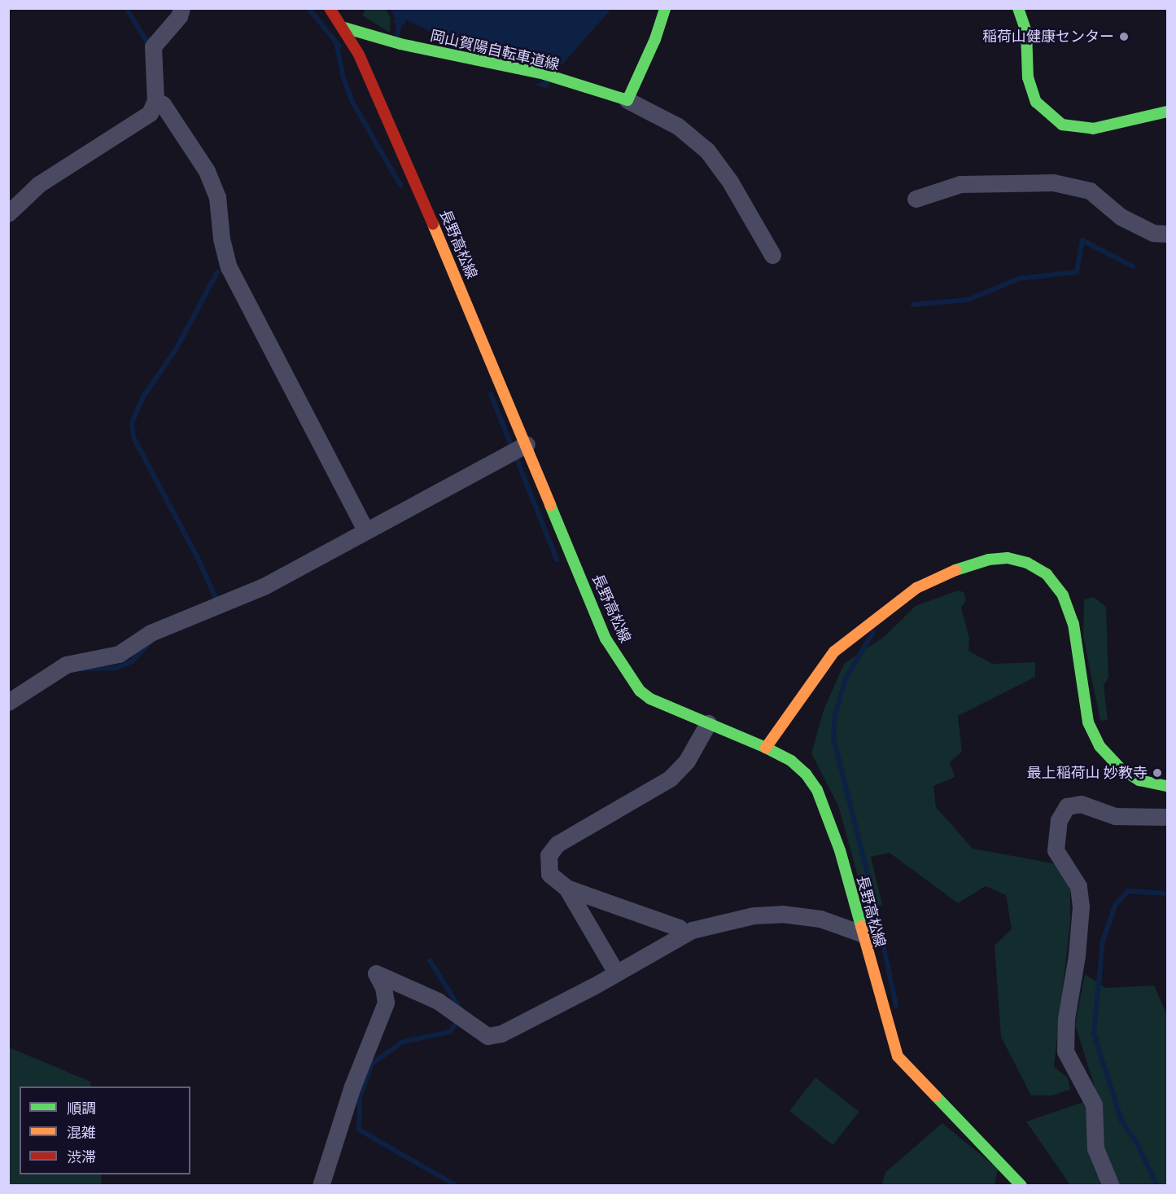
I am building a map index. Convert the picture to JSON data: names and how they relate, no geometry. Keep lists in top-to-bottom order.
{
  "streets": {
    "main road": ["岡山賀陽自転車道線", "長野高松線"]
  },
  "crossings": [
    ["岡山賀陽自転車道線", "長野高松線"]
  ],
  "places": ["稲荷山健康センター", "最上稲荷山 妙教寺"],
  "legend": ["順調", "混雑", "渋滞"]
}
